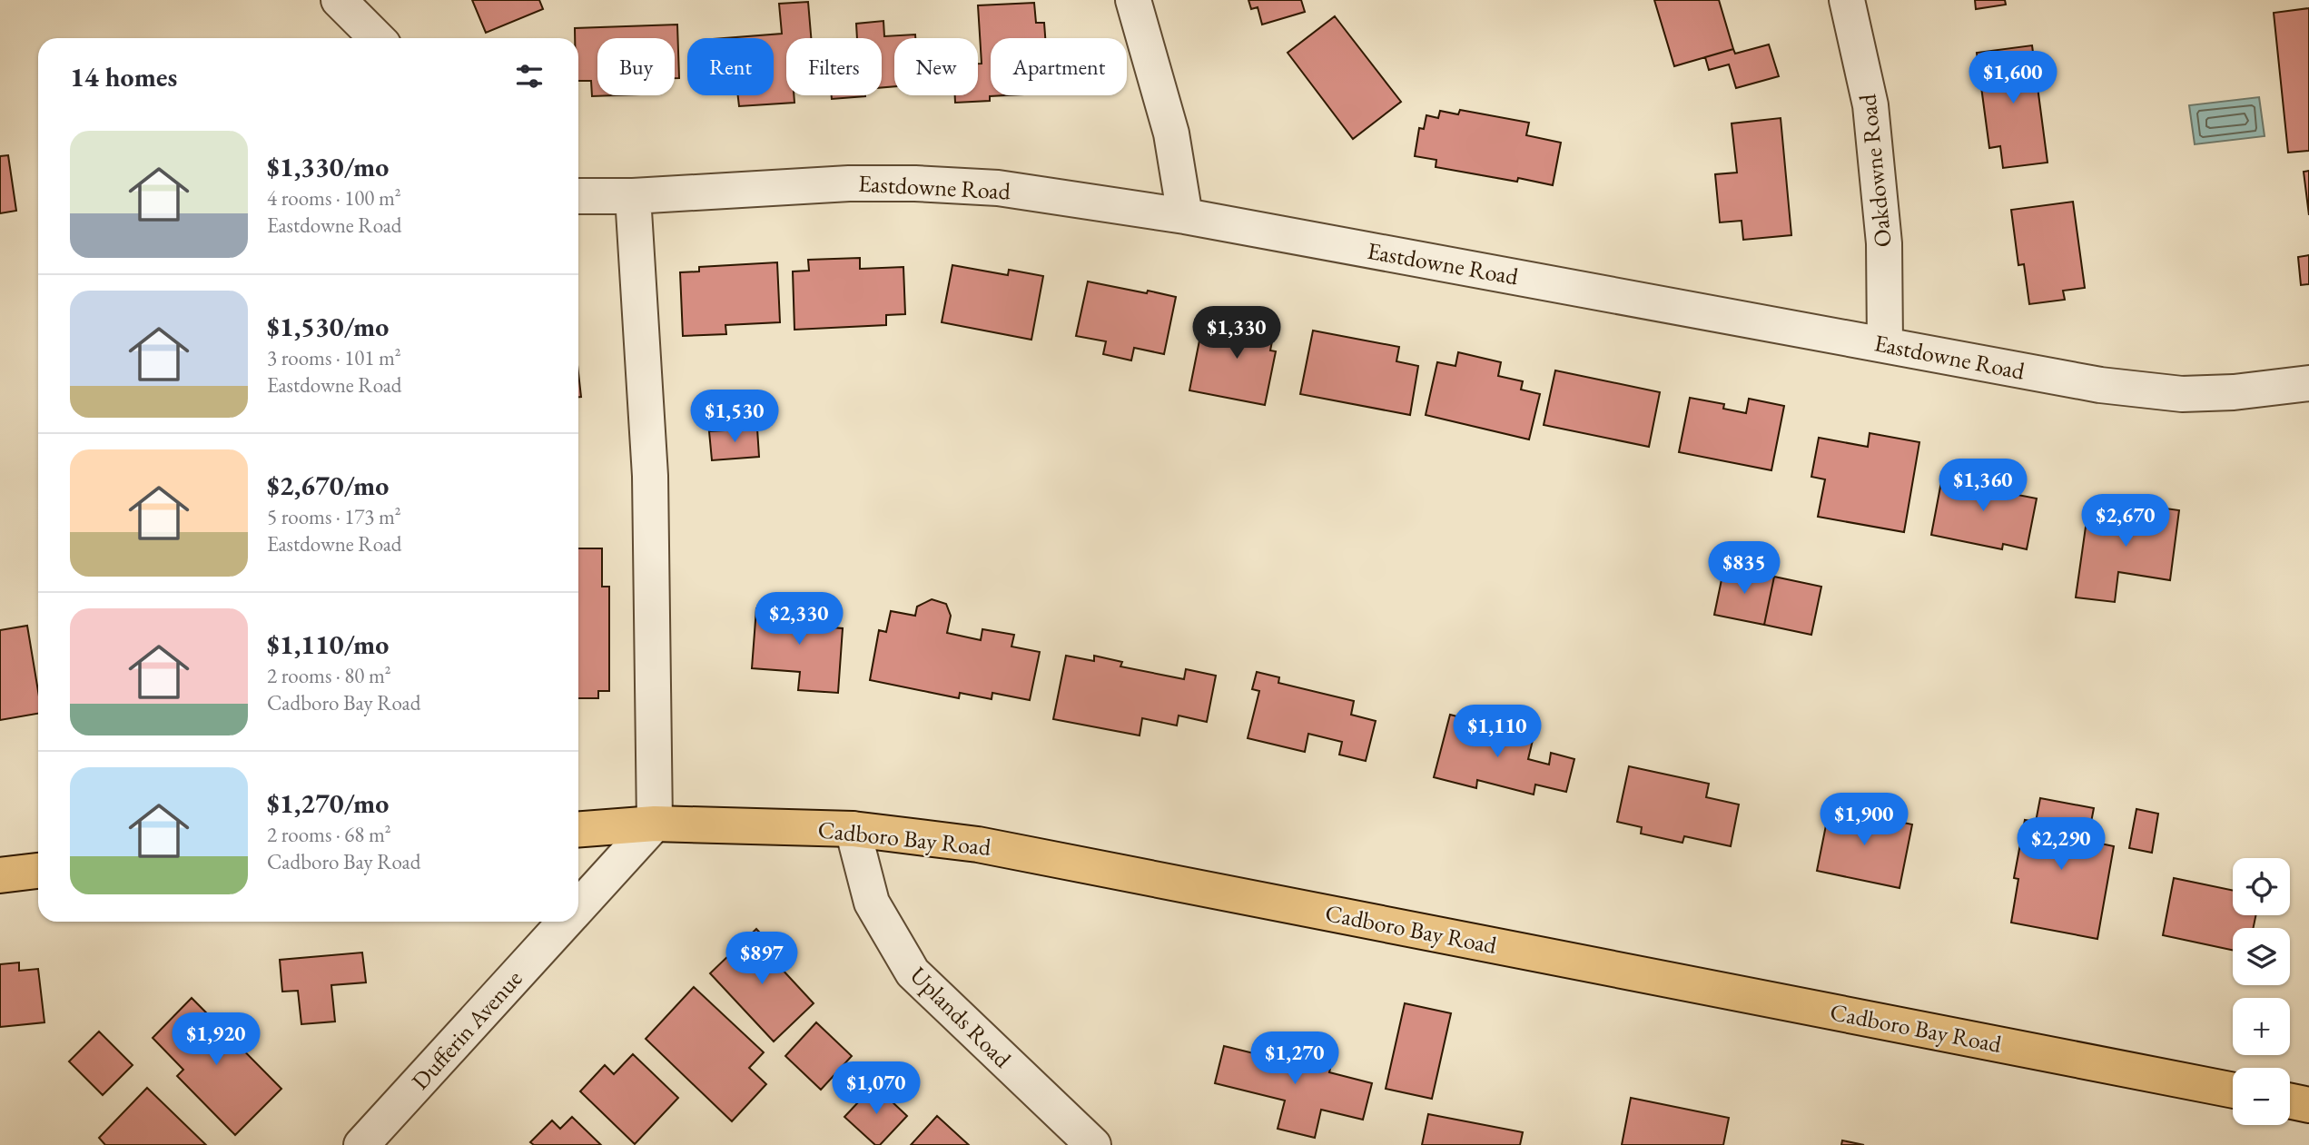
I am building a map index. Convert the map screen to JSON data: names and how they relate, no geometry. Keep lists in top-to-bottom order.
{
  "streets": {
    "main road": ["Cadboro Bay Road"],
    "street": [
      "Oakdowne Road",
      "Eastdowne Road",
      "Uplands Road",
      "Dufferin Avenue"
    ]
  },
  "crossings": [
    ["Oakdowne Road", "Eastdowne Road"],
    ["Cadboro Bay Road", "Uplands Road"],
    ["Cadboro Bay Road", "Dufferin Avenue"]
  ],
  "page": {
    "chip": [
      "Buy",
      "Rent",
      "Filters",
      "New",
      "Apartment"
    ],
    "heading": "14 homes",
    "price": [
      "$1,600",
      "$1,330",
      "$1,530",
      "$1,360",
      "$2,670",
      "$835",
      "$2,330",
      "$1,110",
      "$1,900",
      "$2,290",
      "$897",
      "$1,920",
      "$1,270",
      "$1,070"
    ],
    "list": [
      {
        "name": "$1,330/mo",
        "note": "4 rooms · 100 m² · Eastdowne Road"
      },
      {
        "name": "$1,530/mo",
        "note": "3 rooms · 101 m² · Eastdowne Road"
      },
      {
        "name": "$2,670/mo",
        "note": "5 rooms · 173 m² · Eastdowne Road"
      },
      {
        "name": "$1,110/mo",
        "note": "2 rooms · 80 m² · Cadboro Bay Road"
      },
      {
        "name": "$1,270/mo",
        "note": "2 rooms · 68 m² · Cadboro Bay Road"
      }
    ],
    "map_buttons": ["+", "−"]
  }
}
